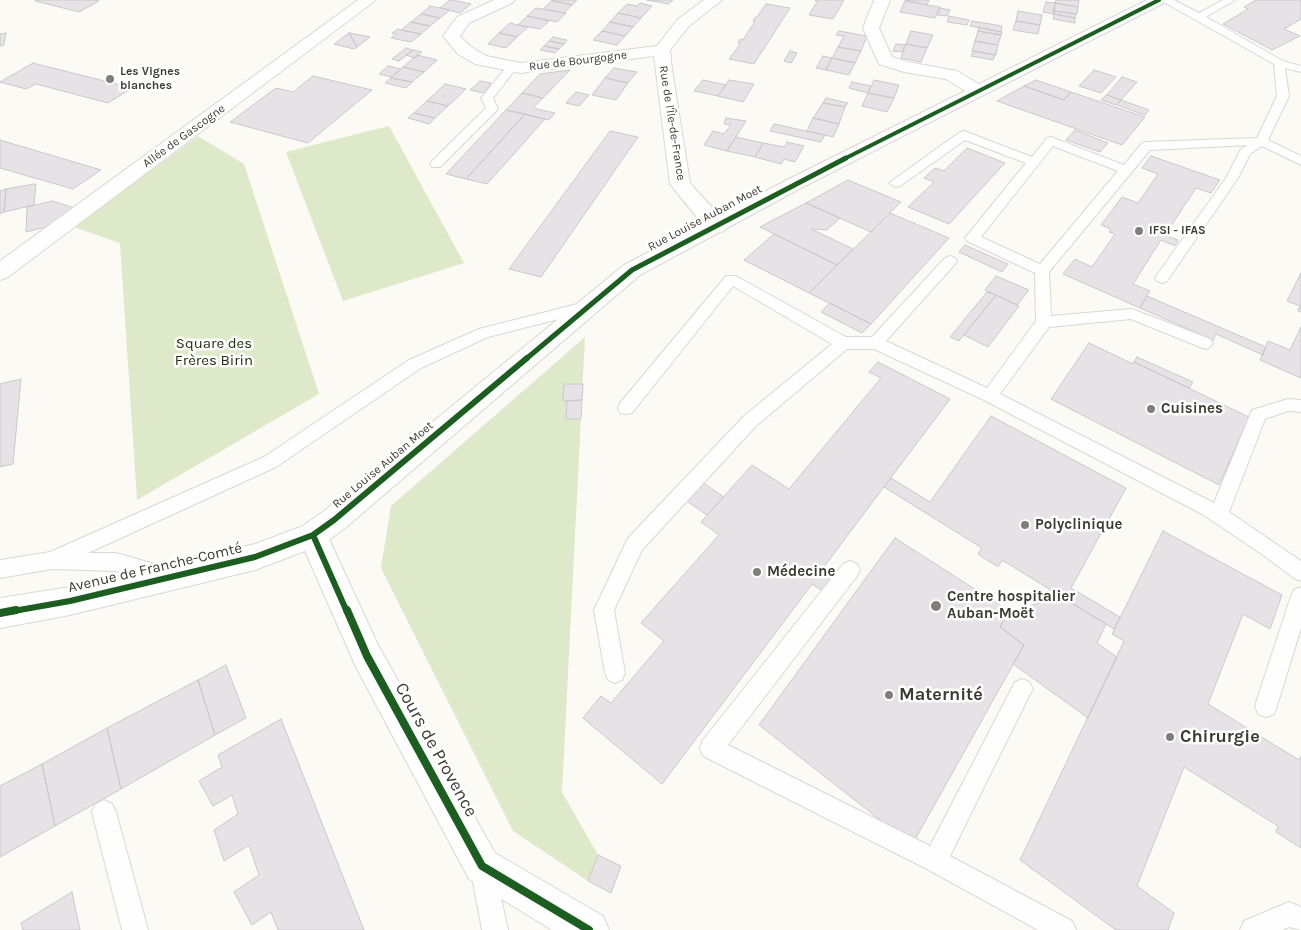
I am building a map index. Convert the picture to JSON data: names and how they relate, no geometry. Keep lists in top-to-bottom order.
{
  "streets": {
    "street": [
      "Rue de Bourgogne",
      "Rue de l'Île-de-France",
      "Allée de Gascogne",
      "Rue Louise Auban Moet",
      "Avenue de Franche-Comté",
      "Cours de Provence"
    ]
  },
  "crossings": [
    ["Rue de Bourgogne", "Rue de l'Île-de-France"],
    ["Rue de l'Île-de-France", "Rue Louise Auban Moet"],
    ["Rue Louise Auban Moet", "Avenue de Franche-Comté"],
    ["Rue Louise Auban Moet", "Cours de Provence"],
    ["Avenue de Franche-Comté", "Cours de Provence"]
  ],
  "parks": ["Square des Frères Birin"],
  "places": [
    "Les Vignes blanches",
    "IFSI - IFAS",
    "Cuisines",
    "Polyclinique",
    "Médecine",
    "Centre hospitalier Auban-Moët",
    "Maternité",
    "Chirurgie"
  ]
}
